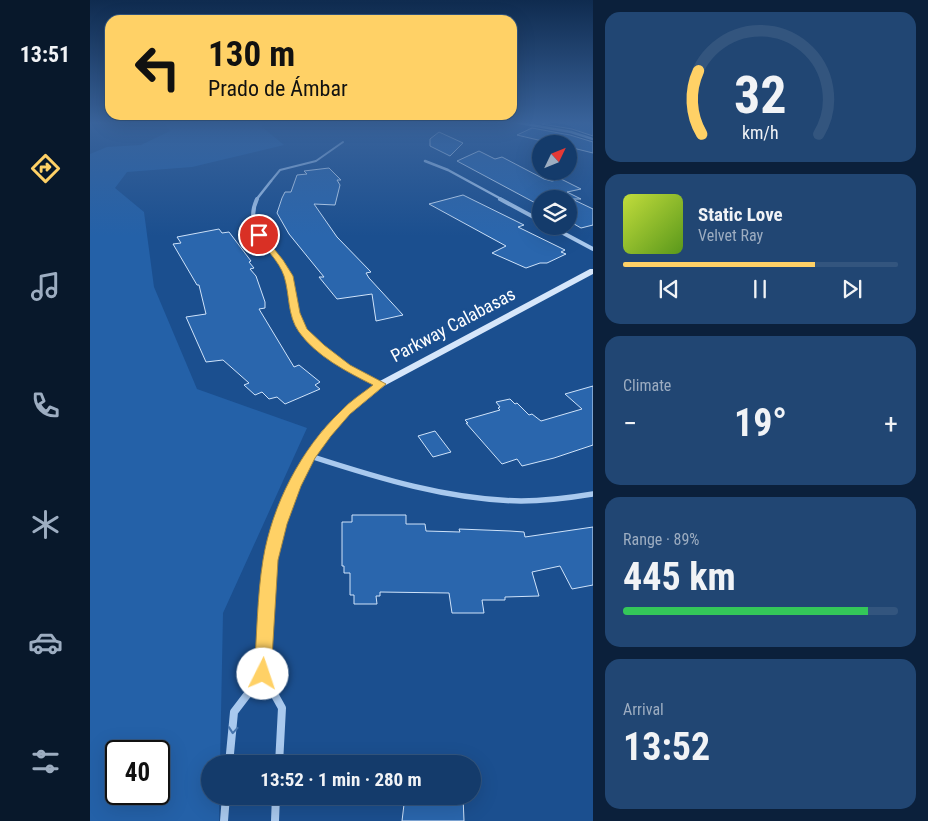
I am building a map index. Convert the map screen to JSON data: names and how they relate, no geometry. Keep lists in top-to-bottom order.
{
  "streets": {
    "street": ["Parkway Calabasas"]
  },
  "north": "top right",
  "page": {
    "tabs": "13:51",
    "turn": ["130 m", "Prado de Ámbar"],
    "song": ["Static Love", "Velvet Ray"],
    "tile": [
      "Climate",
      ["Range · 89%", "445 km"],
      ["Arrival", "13:52"]
    ],
    "heat": ["−", "19°", "+"],
    "limit": "40",
    "trip": "13:52 · 1 min · 280 m",
    "gauge": ["32", "km/h"]
  }
}
